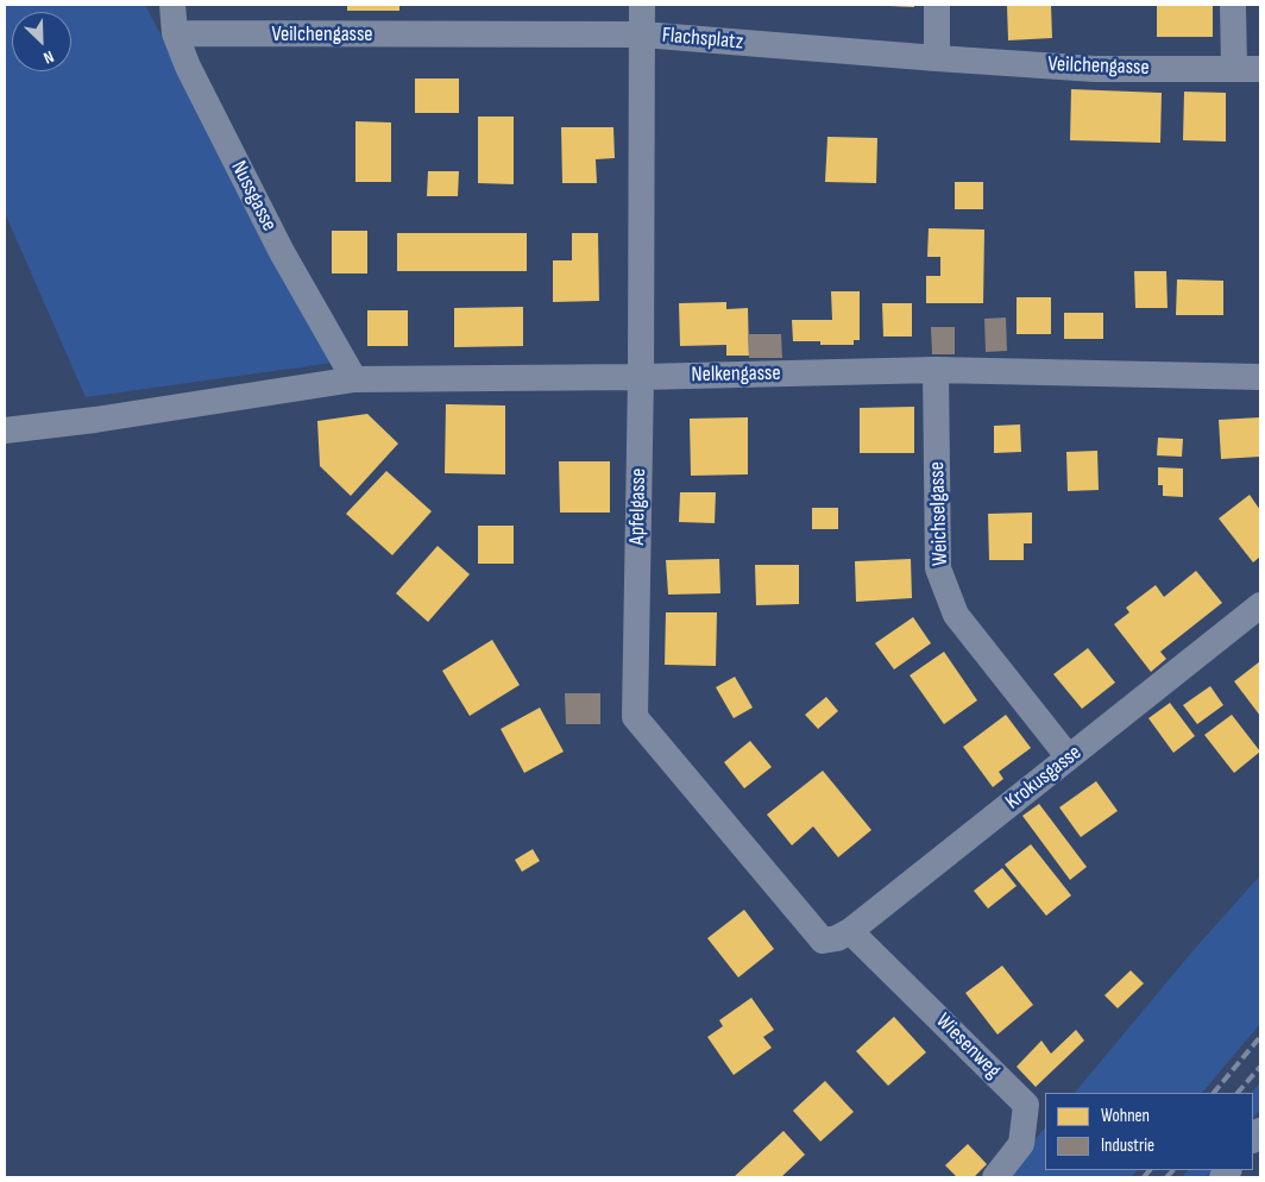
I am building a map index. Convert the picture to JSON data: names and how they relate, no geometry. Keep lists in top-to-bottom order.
{
  "streets": {
    "street": [
      "Veilchengasse",
      "Flachsplatz",
      "Nussgasse",
      "Nelkengasse",
      "Apfelgasse",
      "Weichselgasse",
      "Krokusgasse",
      "Wiesenweg"
    ]
  },
  "crossings": [
    ["Veilchengasse", "Flachsplatz"],
    ["Veilchengasse", "Nussgasse"],
    ["Flachsplatz", "Apfelgasse"],
    ["Nussgasse", "Nelkengasse"],
    ["Nelkengasse", "Apfelgasse"],
    ["Nelkengasse", "Weichselgasse"],
    ["Apfelgasse", "Krokusgasse"],
    ["Weichselgasse", "Krokusgasse"],
    ["Krokusgasse", "Wiesenweg"]
  ],
  "legend": ["Wohnen", "Industrie"],
  "north": "bottom right"
}
